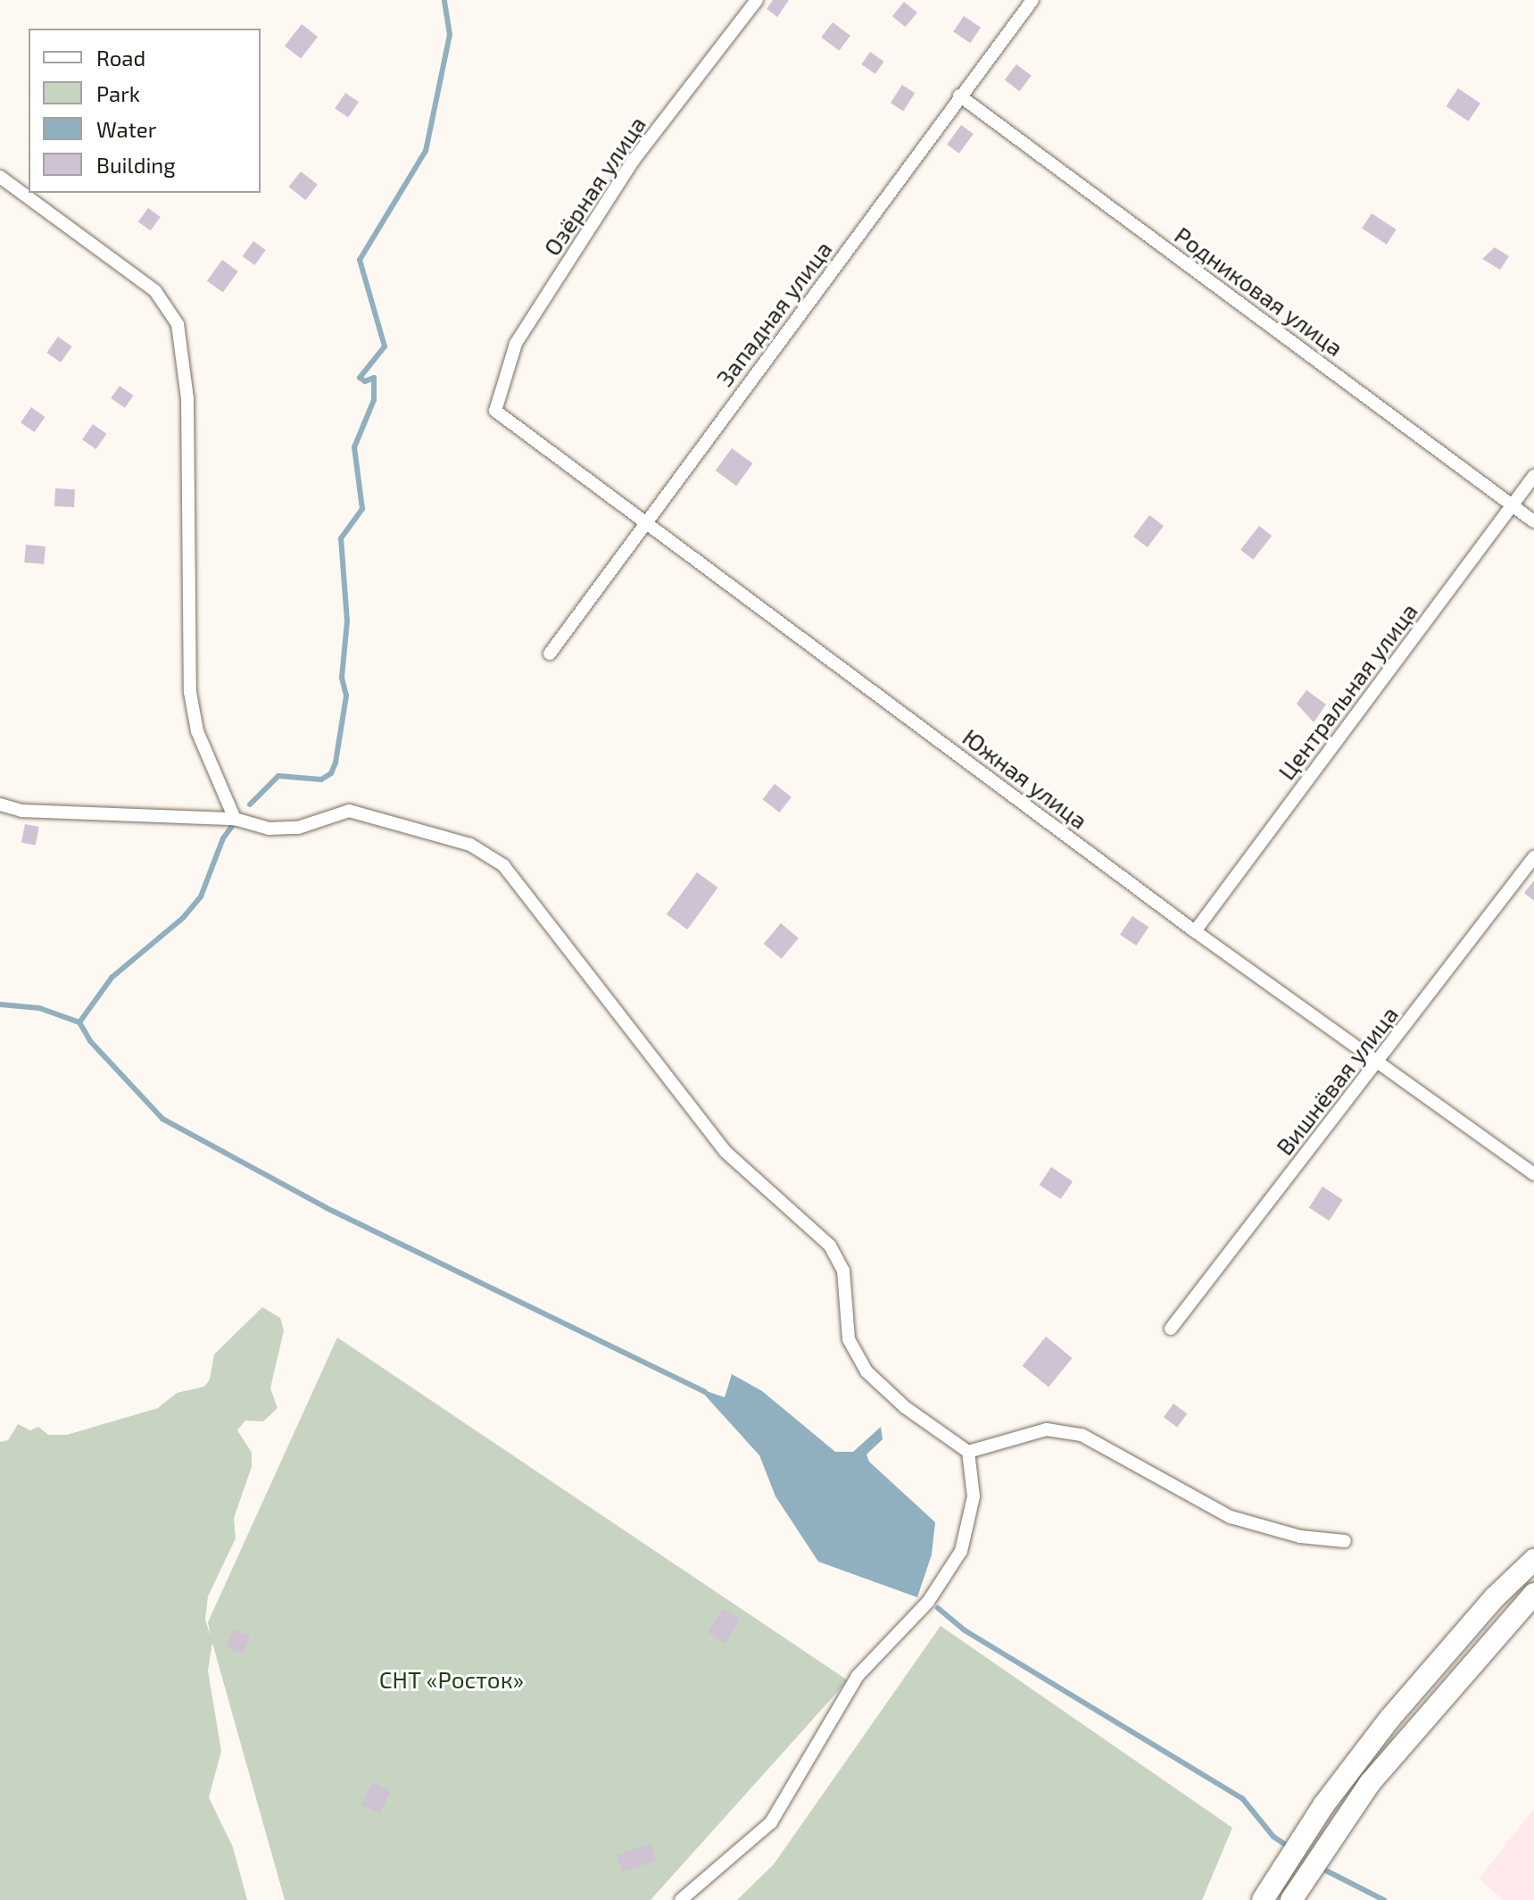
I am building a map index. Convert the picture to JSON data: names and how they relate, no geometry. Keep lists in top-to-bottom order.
{
  "streets": {
    "street": [
      "Озёрная улица",
      "Родниковая улица",
      "Западная улица",
      "Центральная улица",
      "Южная улица",
      "Вишнёвая улица"
    ]
  },
  "crossings": [
    ["Озёрная улица", "Южная улица"],
    ["Родниковая улица", "Западная улица"],
    ["Родниковая улица", "Центральная улица"],
    ["Западная улица", "Южная улица"],
    ["Центральная улица", "Южная улица"],
    ["Южная улица", "Вишнёвая улица"]
  ],
  "parks": ["СНТ «Росток»"],
  "legend": [
    "Road",
    "Park",
    "Water",
    "Building"
  ]
}
